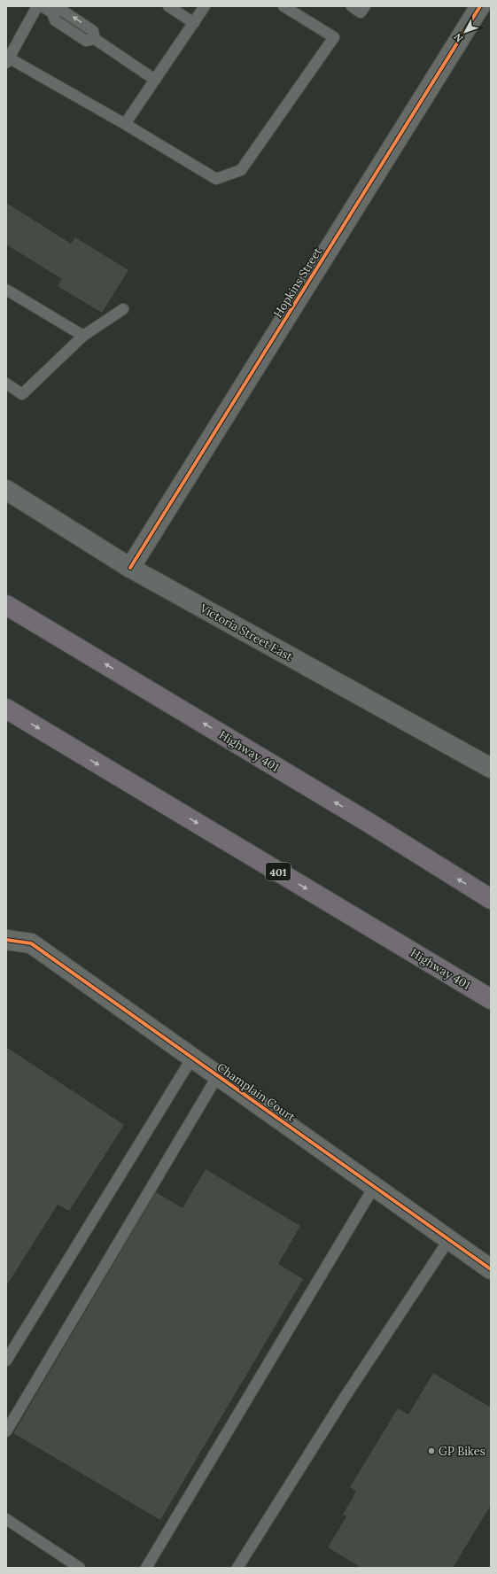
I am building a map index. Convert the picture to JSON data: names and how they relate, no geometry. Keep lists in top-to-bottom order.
{
  "streets": {
    "highway": ["Highway 401", "401"],
    "street": ["Hopkins Street", "Victoria Street East", "Champlain Court"]
  },
  "crossings": [
    ["Hopkins Street", "Victoria Street East"]
  ],
  "places": ["GP Bikes"],
  "north": "bottom left"
}
